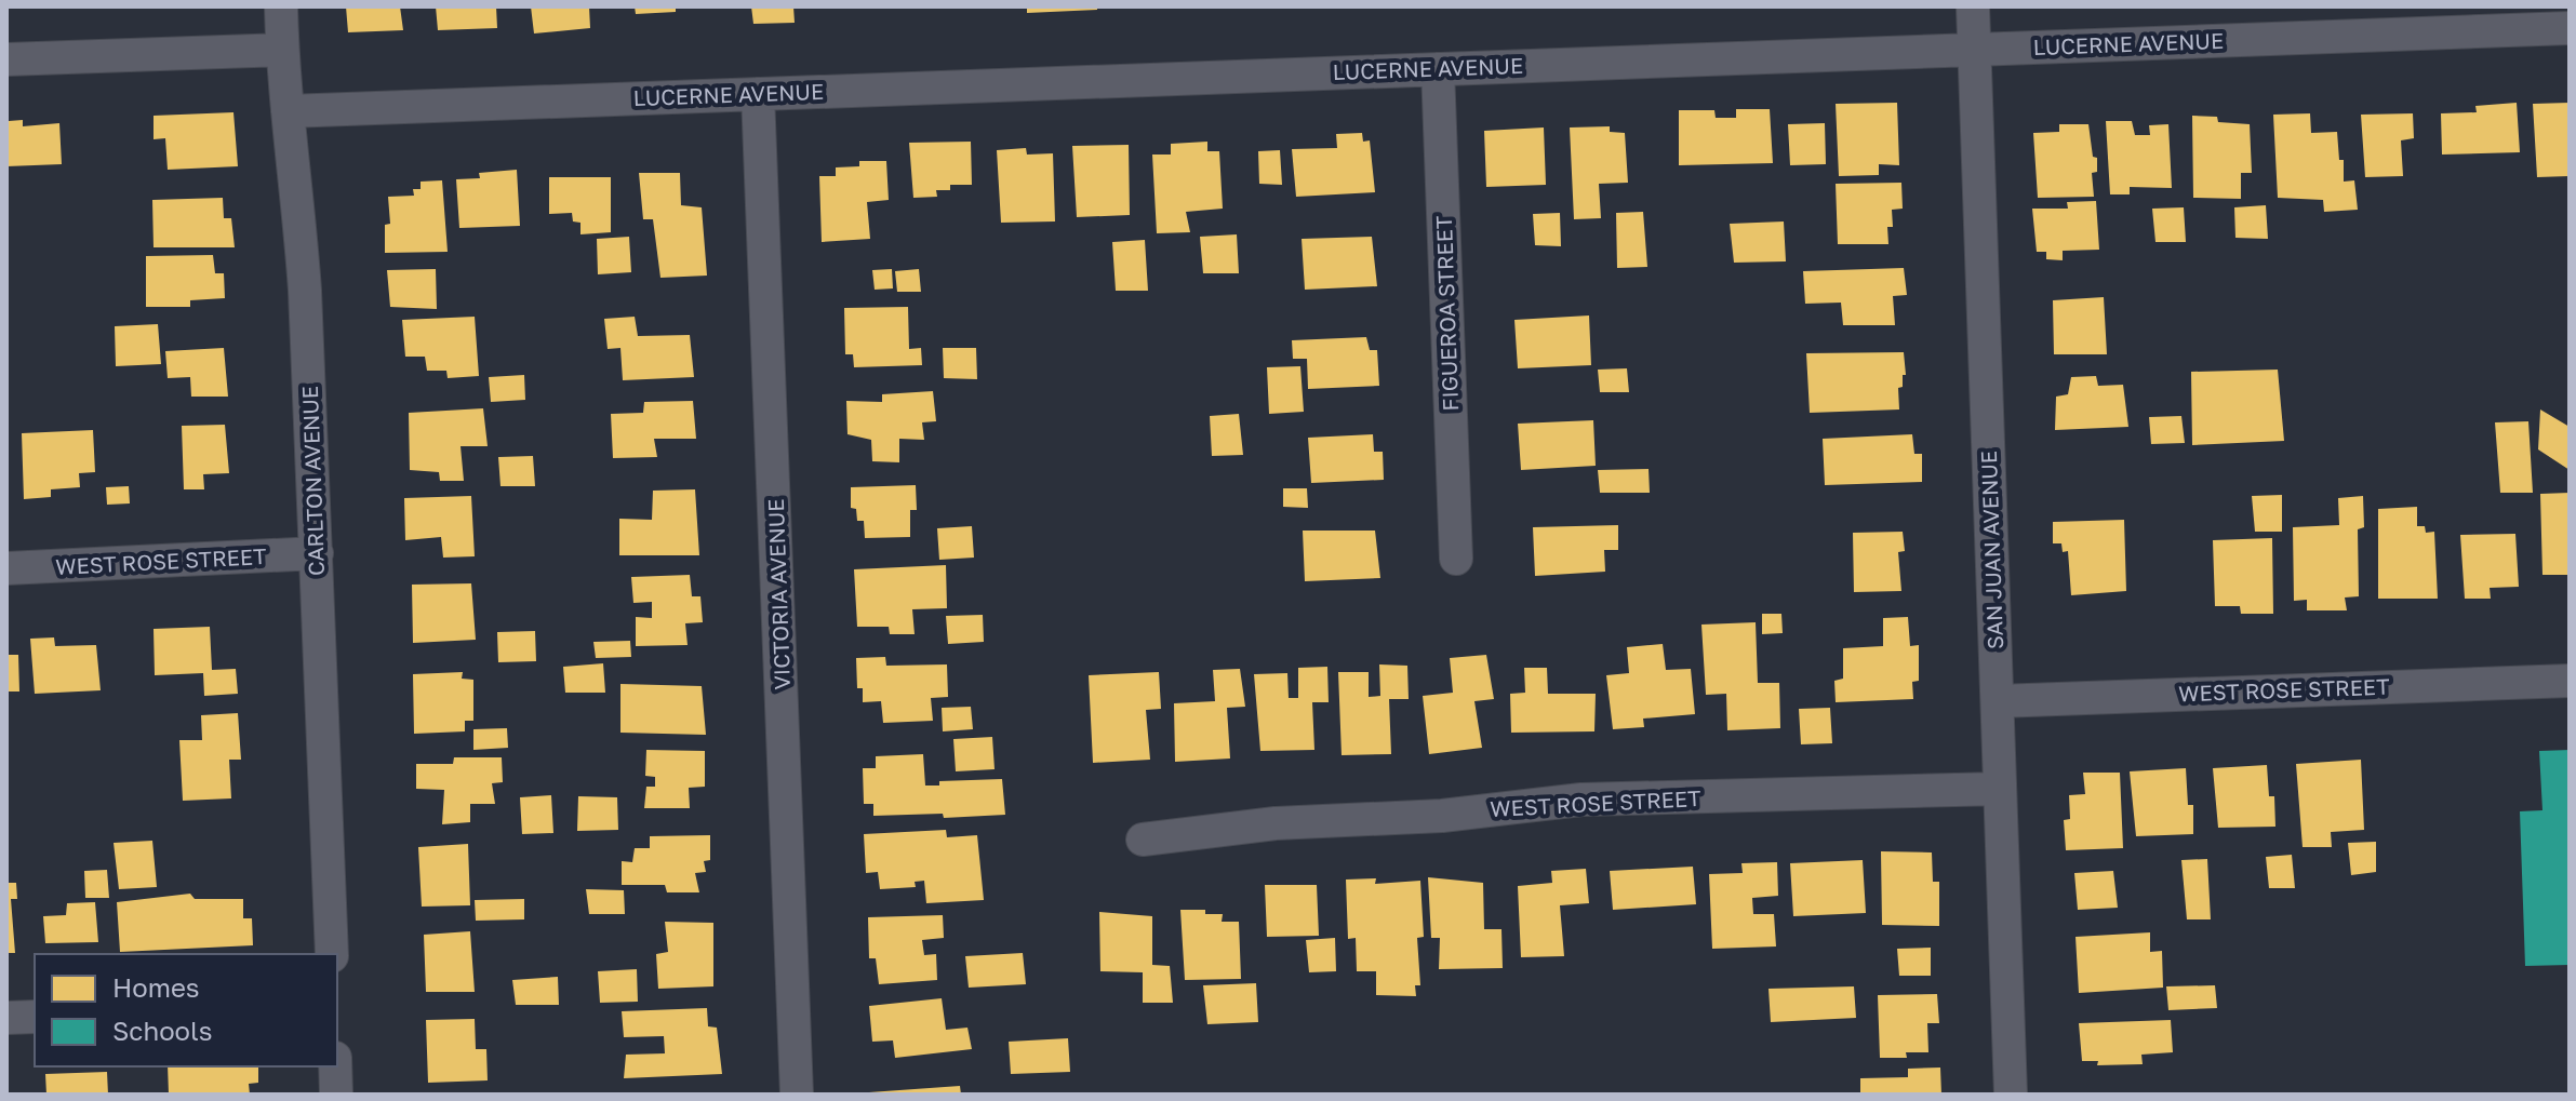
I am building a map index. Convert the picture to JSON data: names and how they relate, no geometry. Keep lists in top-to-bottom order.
{
  "streets": {
    "street": [
      "LUCERNE AVENUE",
      "FIGUEROA STREET",
      "CARLTON AVENUE",
      "SAN JUAN AVENUE",
      "WEST ROSE STREET",
      "VICTORIA AVENUE"
    ]
  },
  "crossings": [
    ["LUCERNE AVENUE", "FIGUEROA STREET"],
    ["LUCERNE AVENUE", "CARLTON AVENUE"],
    ["LUCERNE AVENUE", "SAN JUAN AVENUE"],
    ["LUCERNE AVENUE", "VICTORIA AVENUE"],
    ["CARLTON AVENUE", "WEST ROSE STREET"],
    ["SAN JUAN AVENUE", "WEST ROSE STREET"]
  ],
  "legend": ["Homes", "Schools"]
}
